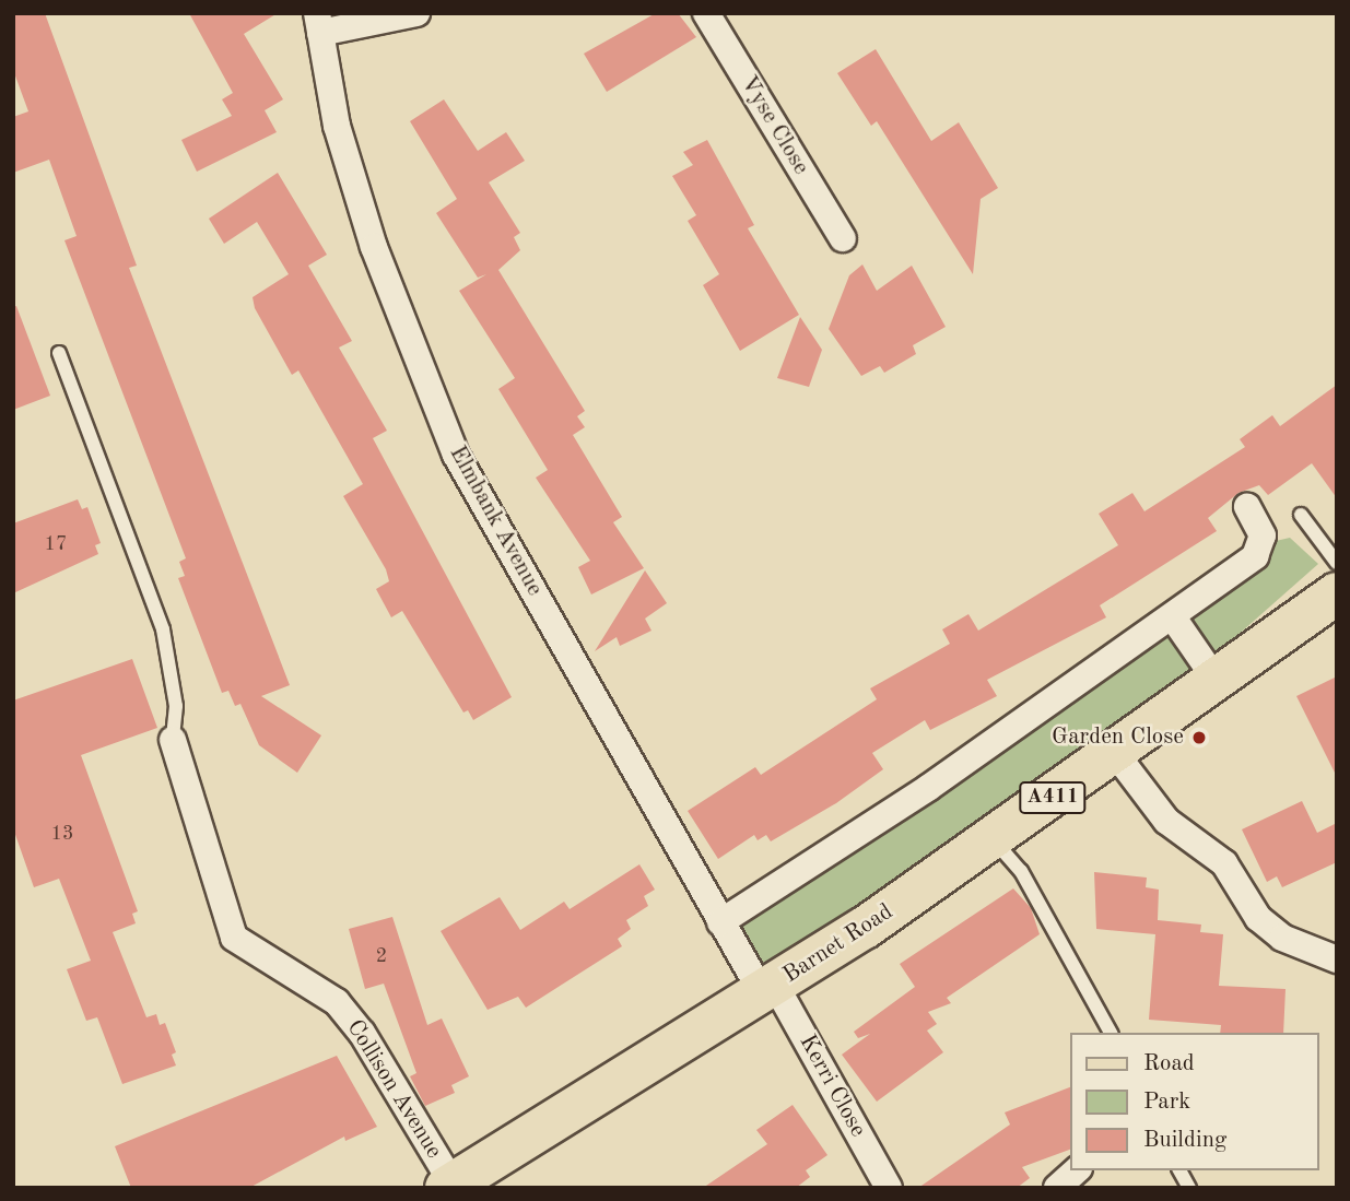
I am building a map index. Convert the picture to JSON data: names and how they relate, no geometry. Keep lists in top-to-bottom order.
{
  "streets": {
    "main road": ["A411", "Barnet Road"],
    "street": [
      "Vyse Close",
      "Elmbank Avenue",
      "Kerri Close",
      "Collison Avenue"
    ]
  },
  "crossings": [
    ["Elmbank Avenue", "Barnet Road"],
    ["Elmbank Avenue", "Kerri Close"],
    ["Barnet Road", "Kerri Close"],
    ["Barnet Road", "Collison Avenue"]
  ],
  "places": ["Garden Close"],
  "house_numbers": ["17", "13", "2"],
  "legend": ["Road", "Park", "Building"]
}
